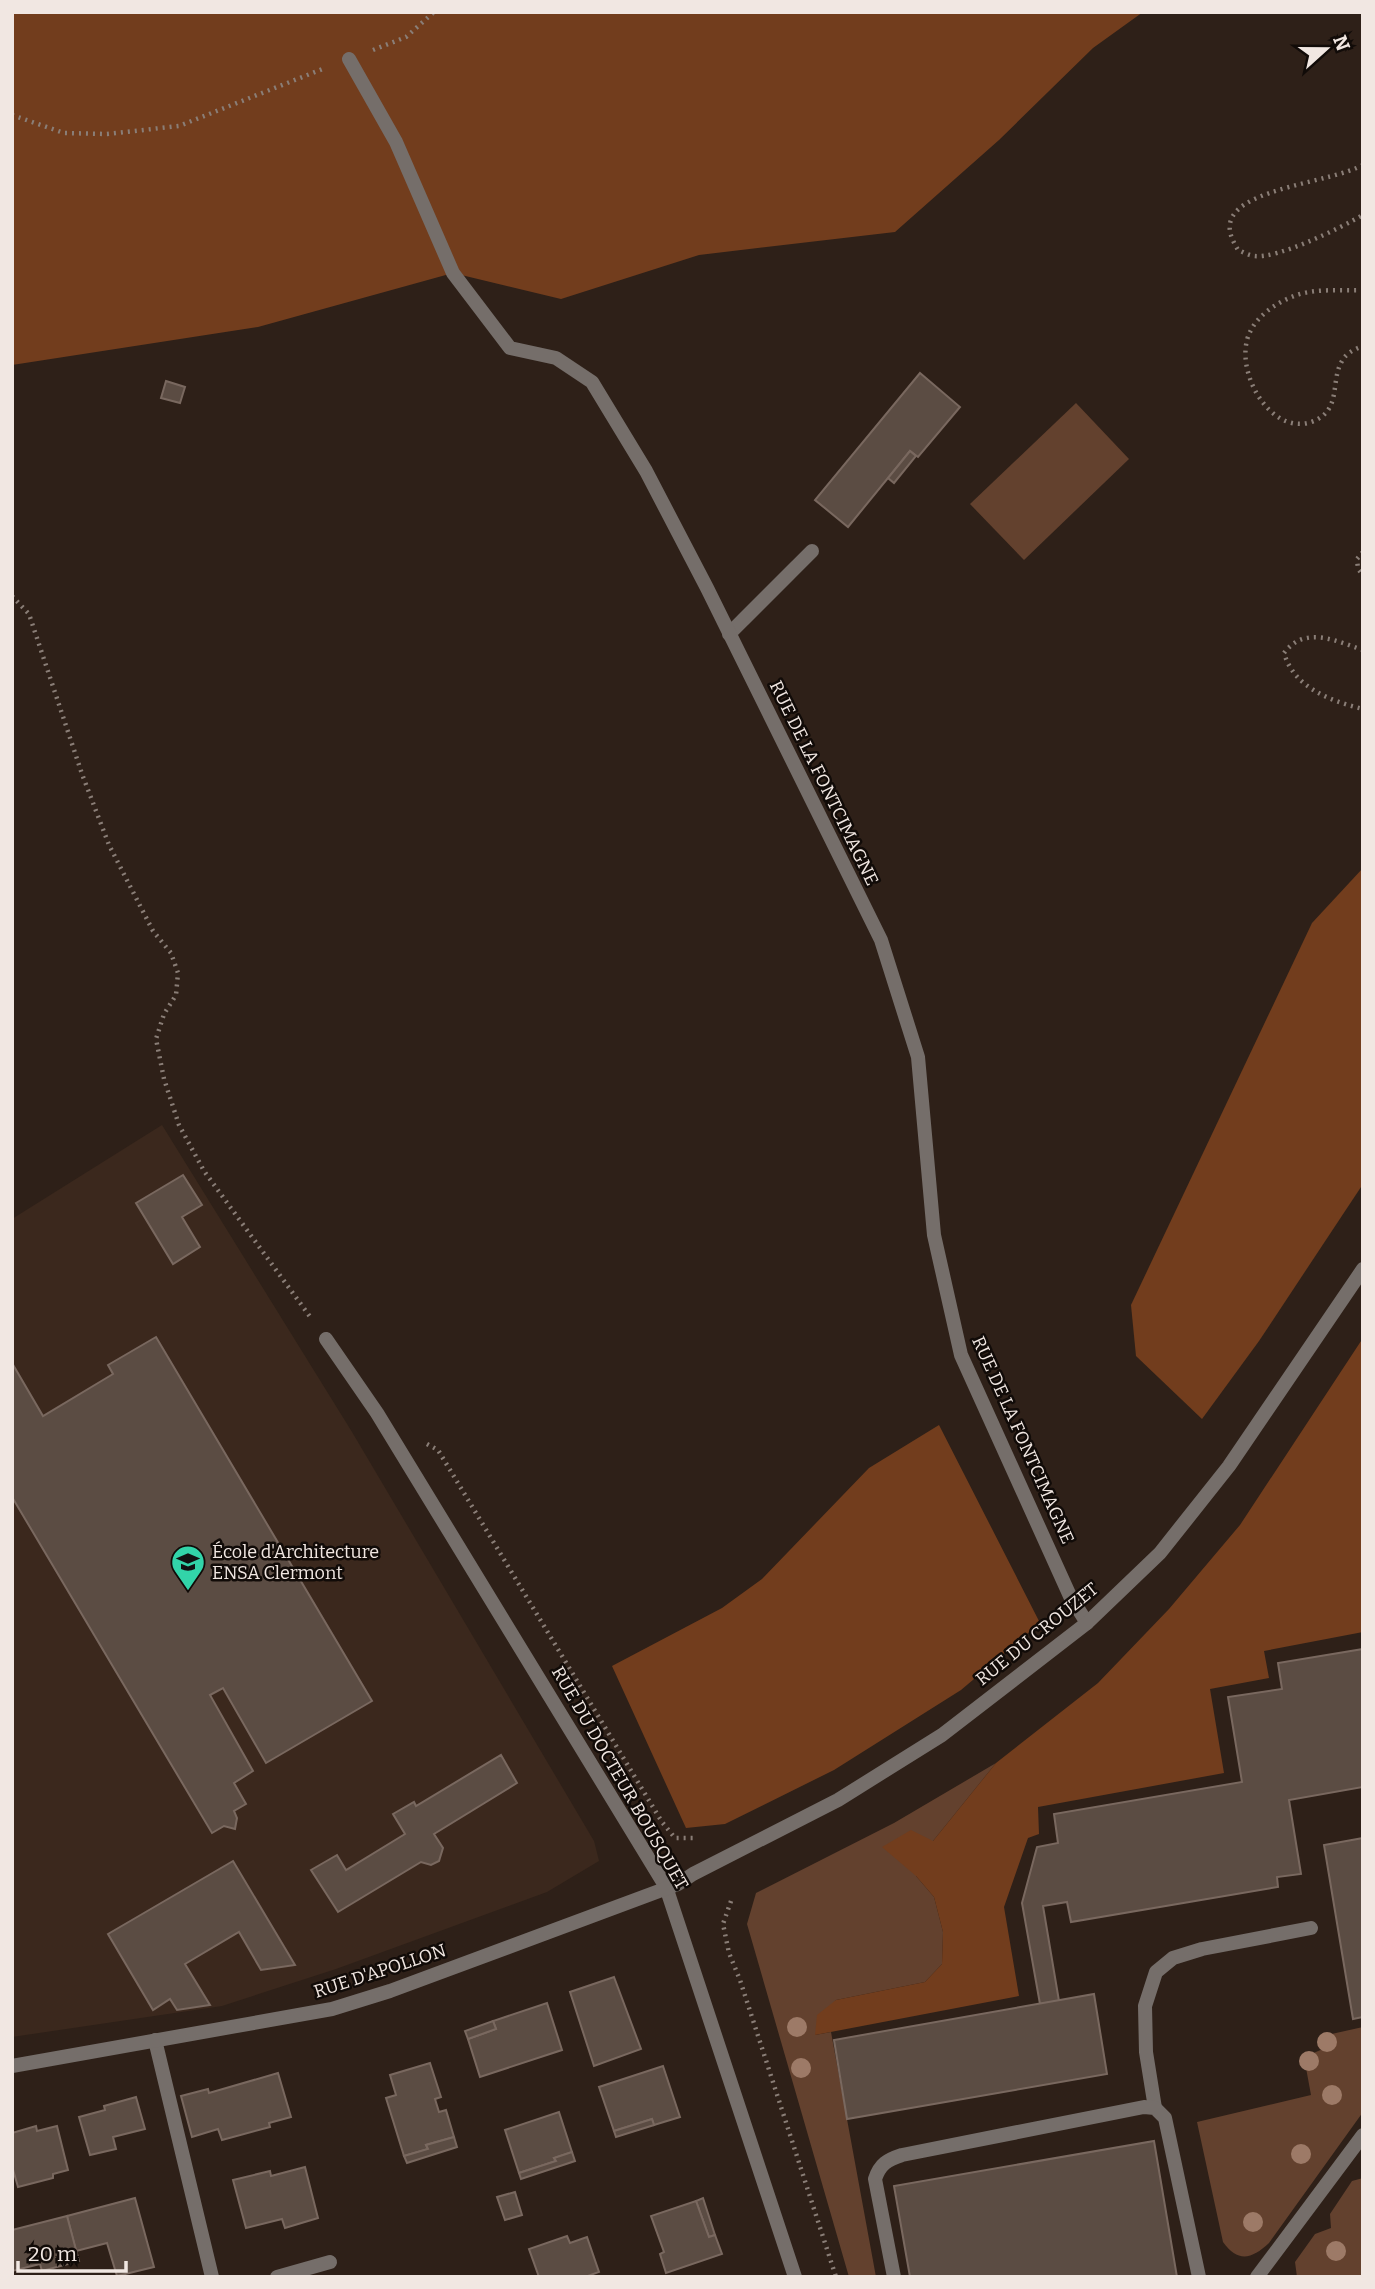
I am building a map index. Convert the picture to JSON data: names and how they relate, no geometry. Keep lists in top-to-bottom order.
{
  "streets": {
    "street": [
      "RUE DE LA FONTCIMAGNE",
      "RUE DU CROUZET",
      "RUE DU DOCTEUR BOUSQUET",
      "RUE D'APOLLON"
    ]
  },
  "crossings": [
    ["RUE DE LA FONTCIMAGNE", "RUE DU CROUZET"],
    ["RUE DU CROUZET", "RUE DU DOCTEUR BOUSQUET"],
    ["RUE DU CROUZET", "RUE D'APOLLON"],
    ["RUE DU DOCTEUR BOUSQUET", "RUE D'APOLLON"]
  ],
  "places": {
    "school or university": ["École d'Architecture ENSA Clermont"]
  },
  "scale_bar": "20 m",
  "north": "right"
}
